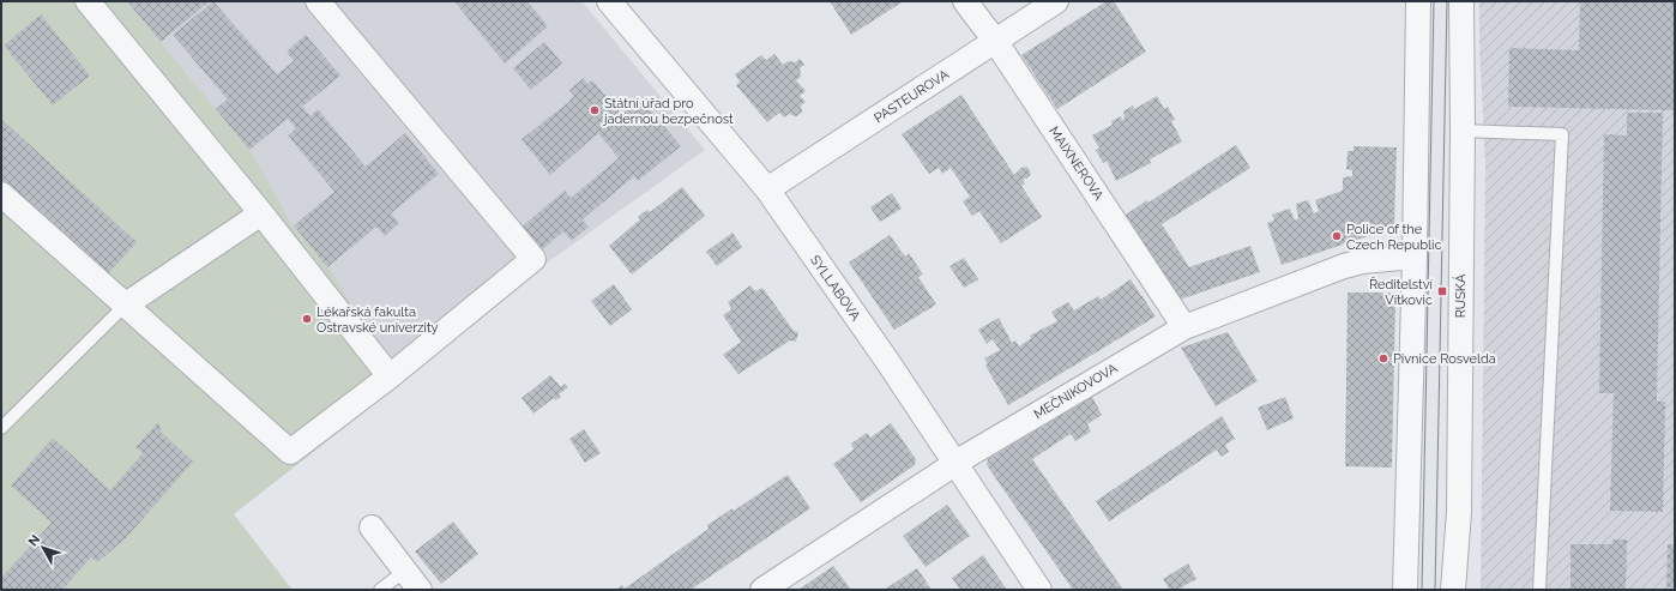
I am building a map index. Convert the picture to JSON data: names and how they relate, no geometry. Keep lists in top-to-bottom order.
{
  "streets": {
    "street": [
      "PASTEUROVA",
      "MAIXNEROVA",
      "SYLLABOVA",
      "RUSKÁ",
      "MEČNIKOVOVA"
    ]
  },
  "crossings": [
    ["PASTEUROVA", "MAIXNEROVA"],
    ["PASTEUROVA", "SYLLABOVA"],
    ["MAIXNEROVA", "MEČNIKOVOVA"],
    ["SYLLABOVA", "MEČNIKOVOVA"]
  ],
  "places": {
    "other": [
      "Státní úřad pro jadernou bezpečnost",
      "Police of the Czech Republic",
      "Lékařská fakulta Ostravské univerzity",
      "Pivnice Rosvelda"
    ],
    "transit": ["Ředitelství Vítkovic"]
  },
  "north": "top left"
}
